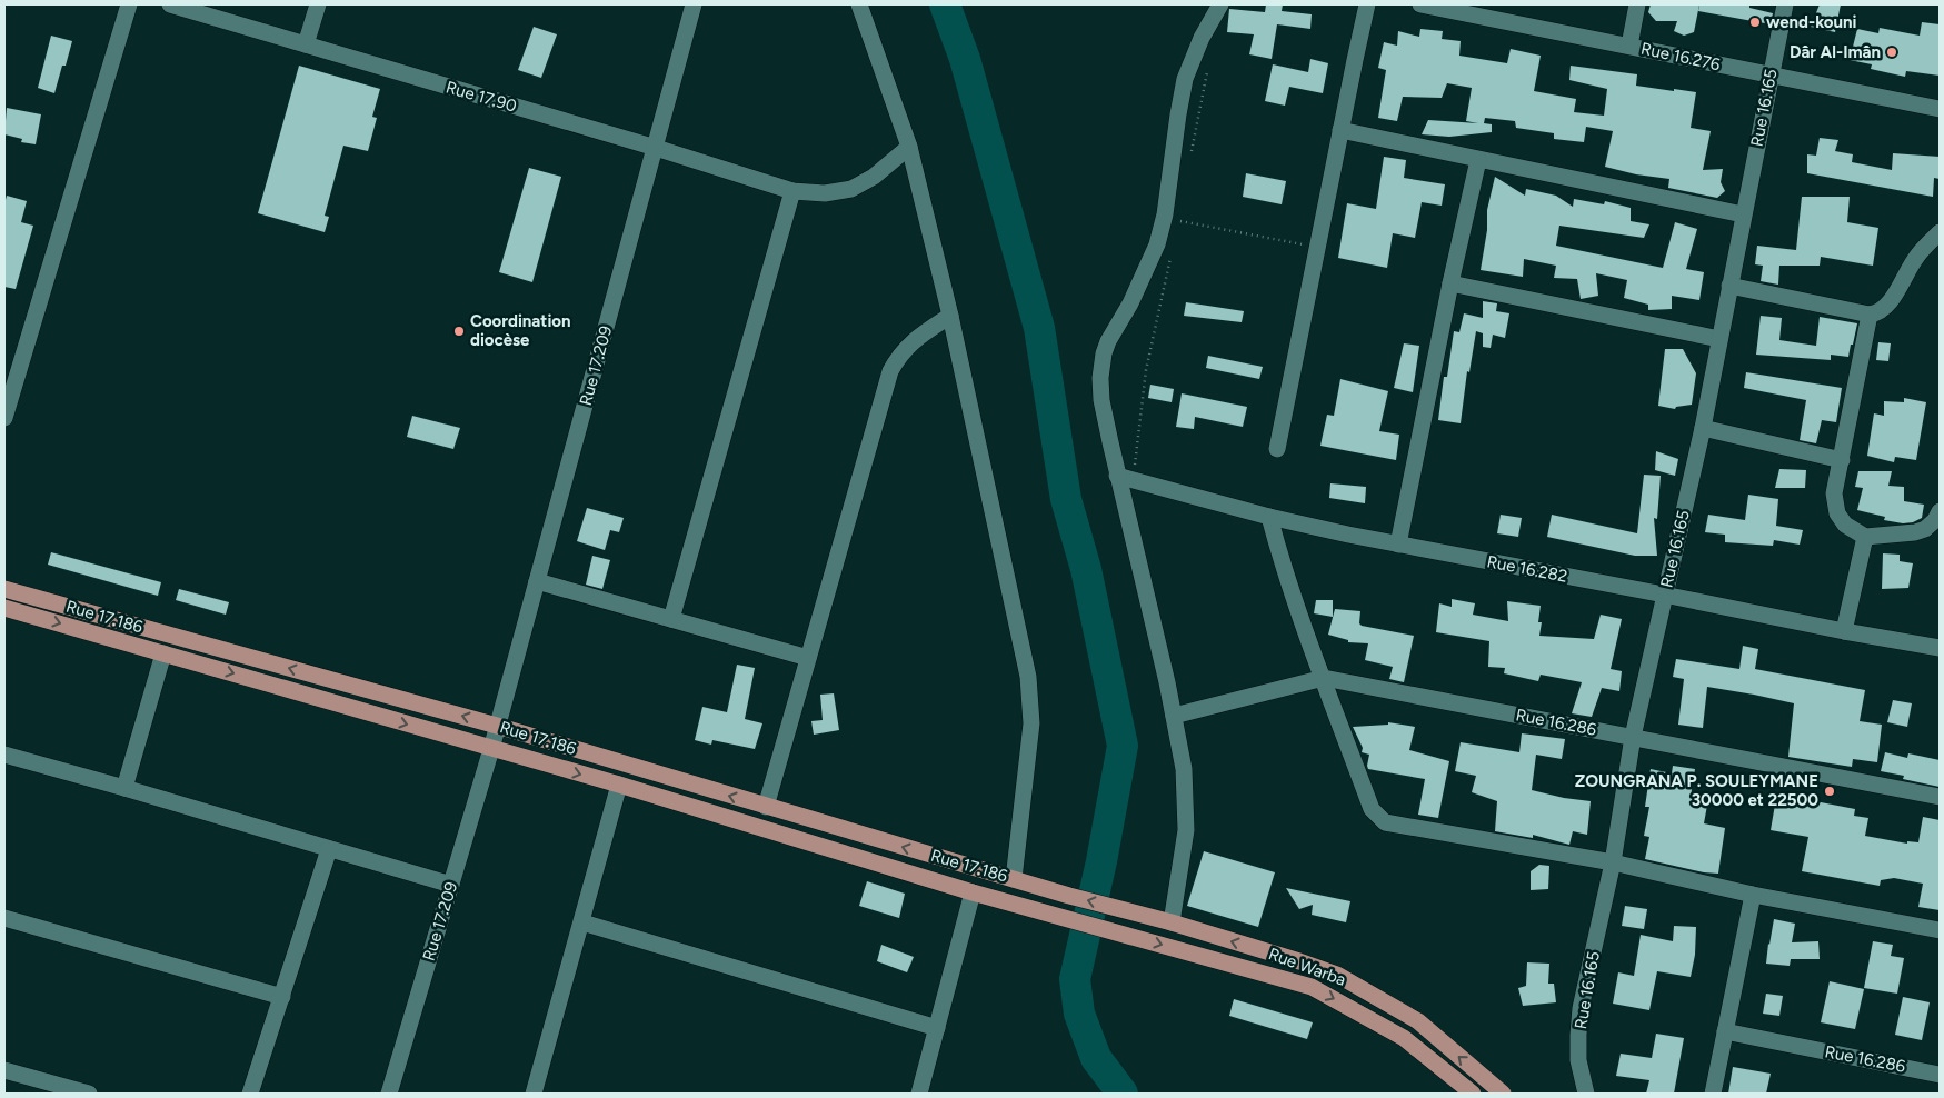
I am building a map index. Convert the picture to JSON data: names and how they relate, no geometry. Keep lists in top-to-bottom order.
{
  "streets": {
    "main road": ["Rue 17.186", "Rue Warba"],
    "street": [
      "Rue 16.276",
      "Rue 17.90",
      "Rue 16.165",
      "Rue 17.209",
      "Rue 16.282",
      "Rue 16.286"
    ]
  },
  "crossings": [
    ["Rue 16.276", "Rue 16.165"],
    ["Rue 17.90", "Rue 17.209"],
    ["Rue 16.165", "Rue 16.282"],
    ["Rue 16.165", "Rue 16.286"],
    ["Rue 17.209", "Rue 17.186"],
    ["Rue 17.186", "Rue Warba"]
  ],
  "places": [
    "wend-kouni",
    "Dâr Al-Imân",
    "Coordination diocèse",
    "ZOUNGRANA P. SOULEYMANE 30000 et 22500"
  ]
}
